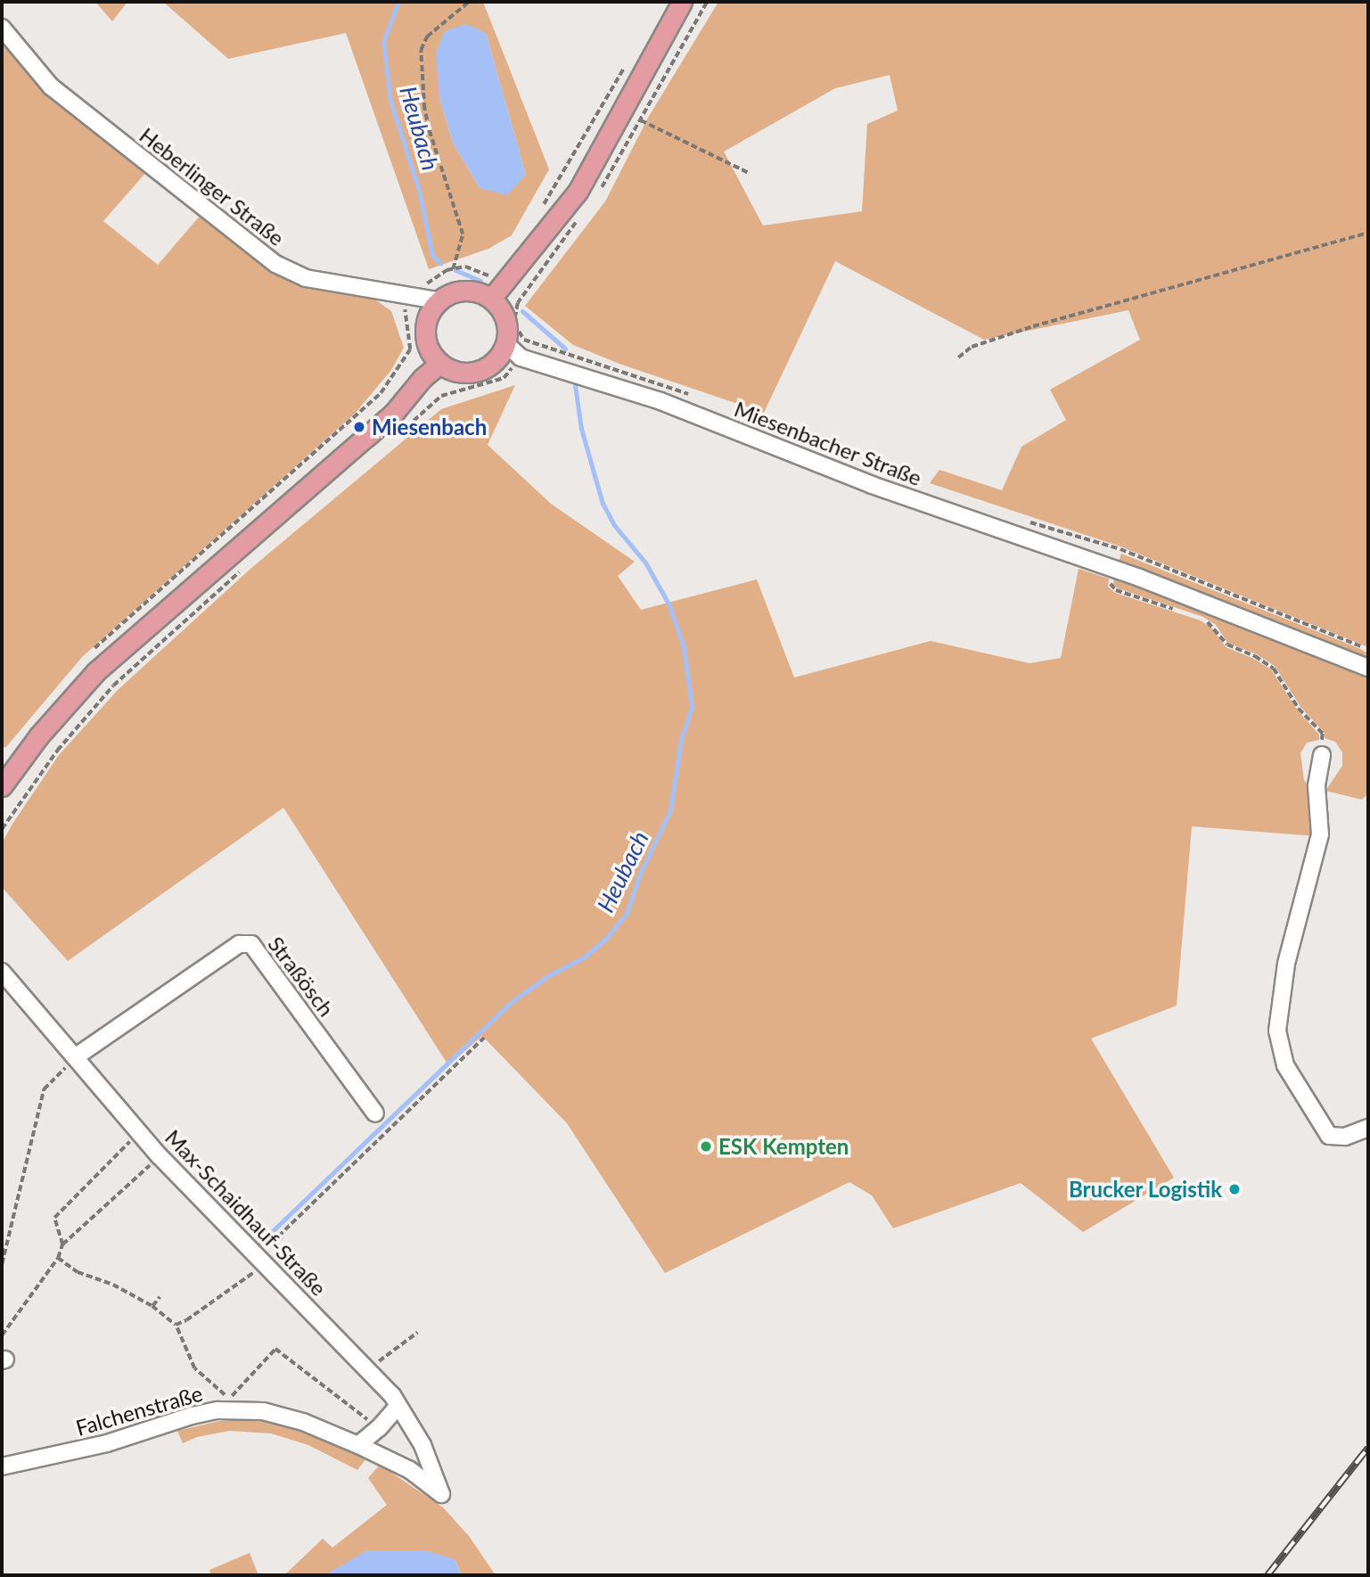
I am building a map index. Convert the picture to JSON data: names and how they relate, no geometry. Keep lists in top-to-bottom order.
{
  "streets": {
    "street": [
      "Heberlinger Straße",
      "Miesenbacher Straße",
      "Straßösch",
      "Max-Schaidhauf-Straße",
      "Falchenstraße"
    ]
  },
  "crossings": [
    ["Heberlinger Straße", "Miesenbacher Straße"],
    ["Straßösch", "Max-Schaidhauf-Straße"],
    ["Max-Schaidhauf-Straße", "Falchenstraße"]
  ],
  "water": ["Heubach"],
  "places": ["Miesenbach", "ESK Kempten", "Brucker Logistik"]
}
